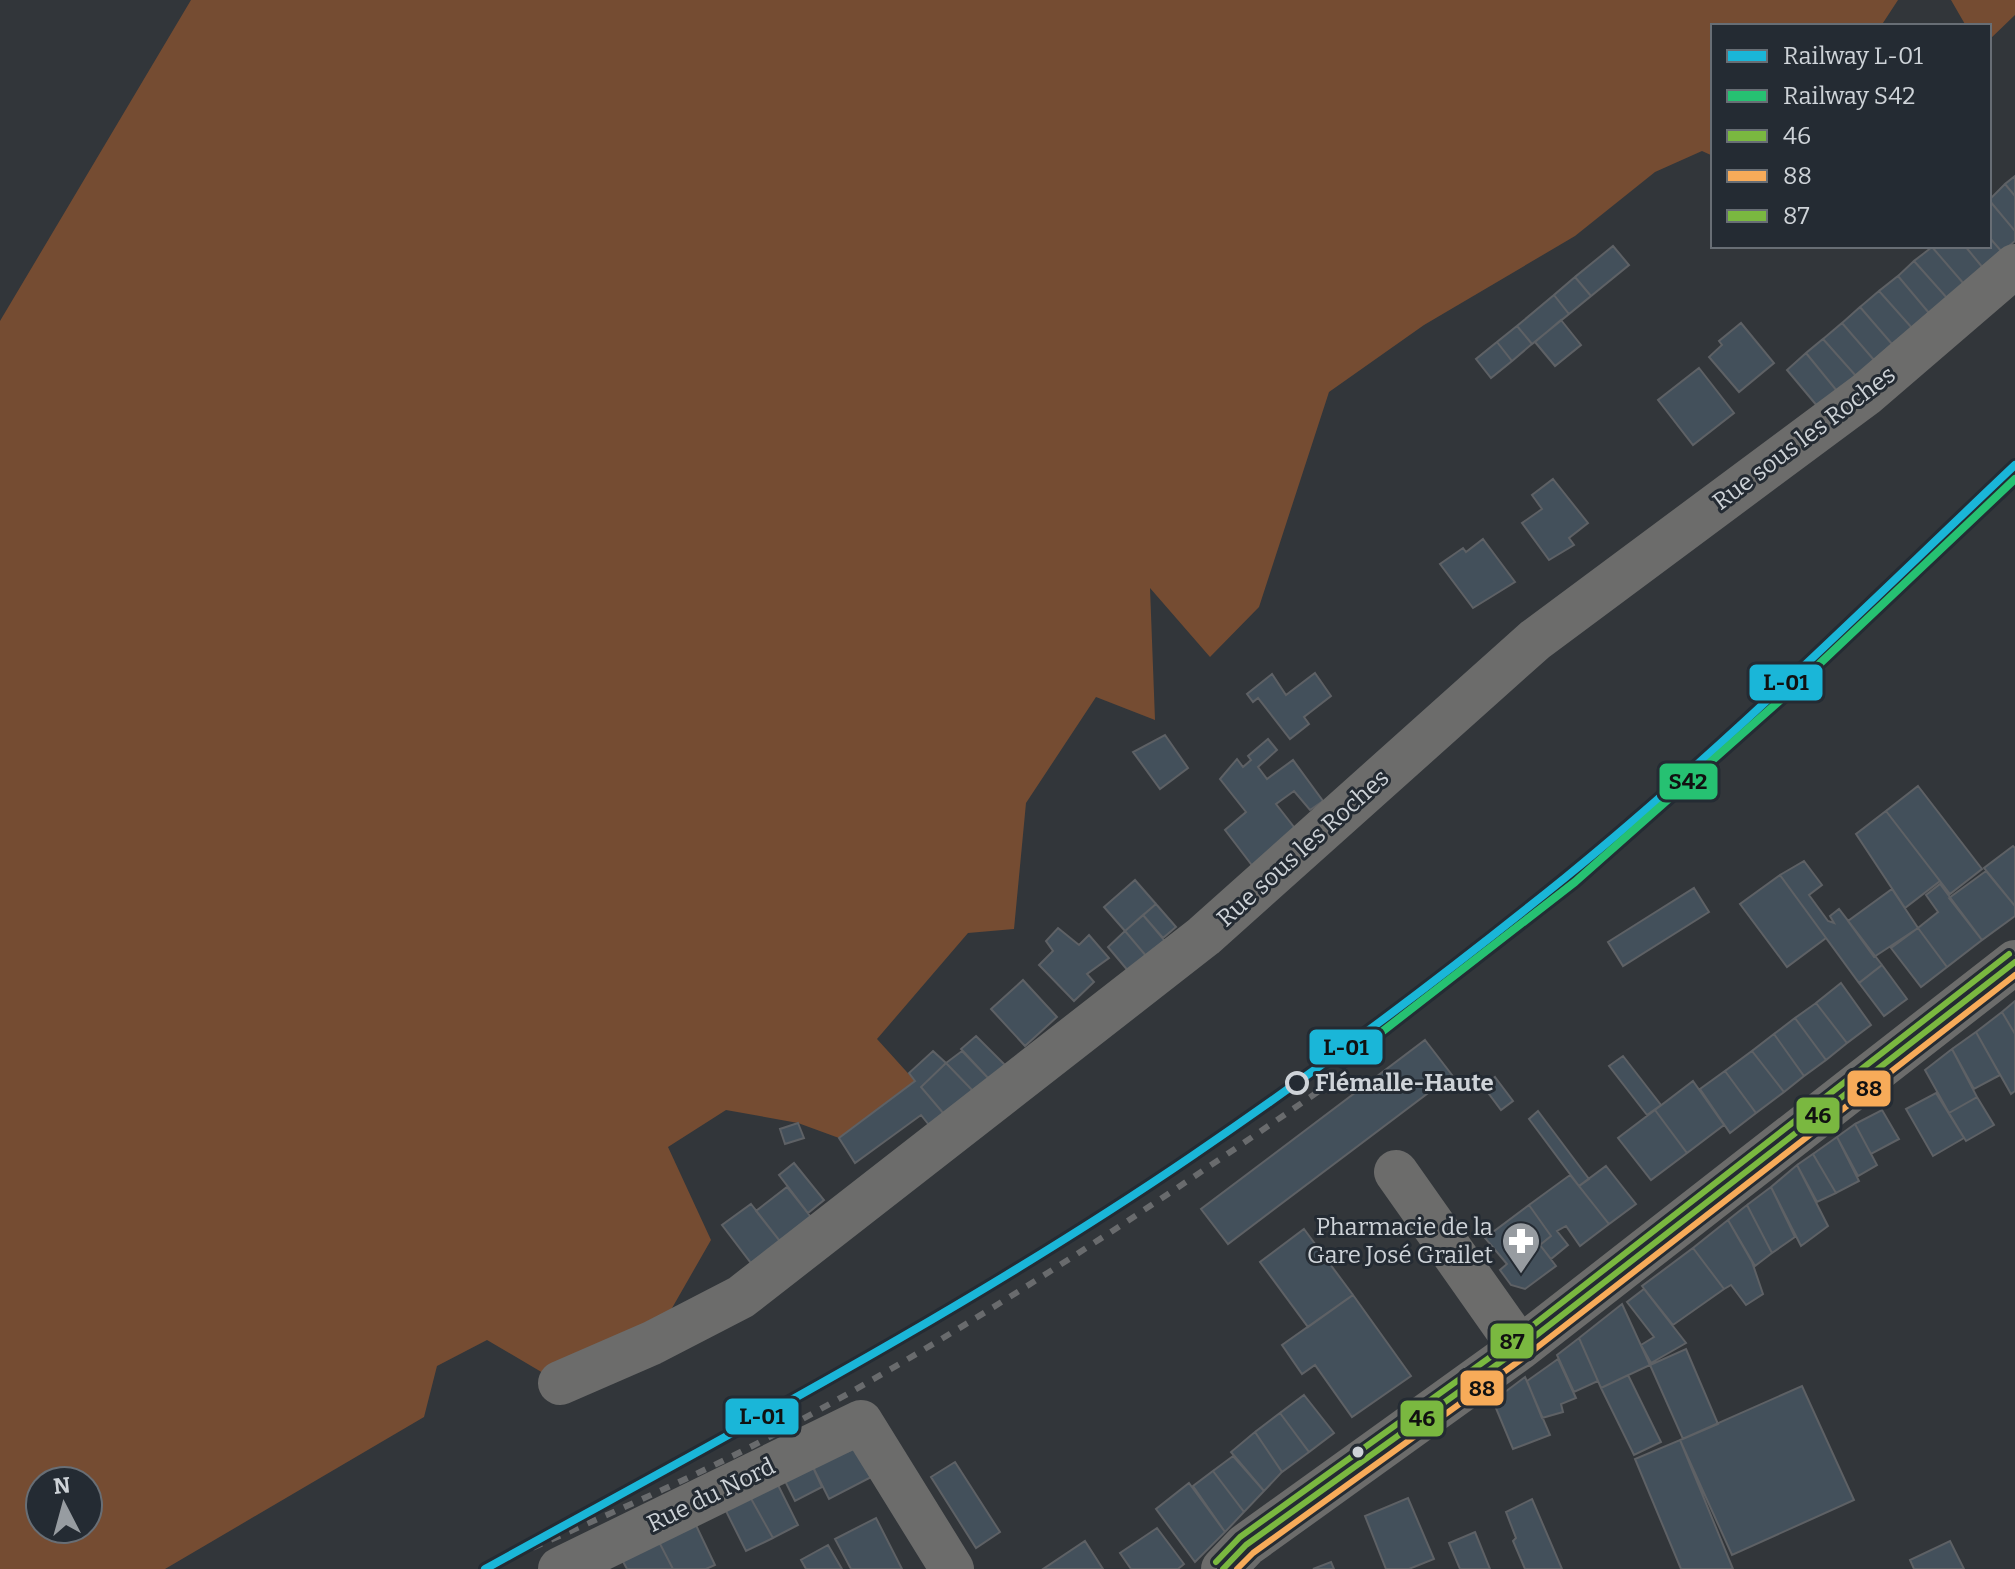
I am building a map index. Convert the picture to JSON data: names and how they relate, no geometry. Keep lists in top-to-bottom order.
{
  "streets": {
    "street": ["Rue sous les Roches", "Rue du Nord"]
  },
  "places": {
    "other": ["Flémalle-Haute"],
    "pharmacy": ["Pharmacie de la Gare José Grailet"]
  },
  "lines": [
    "rail line L-01",
    "rail line S42",
    "transit line 87",
    "transit line 46",
    "transit line 88"
  ],
  "legend": [
    "Railway L-01",
    "Railway S42",
    "46",
    "88",
    "87"
  ],
  "north": "top"
}
